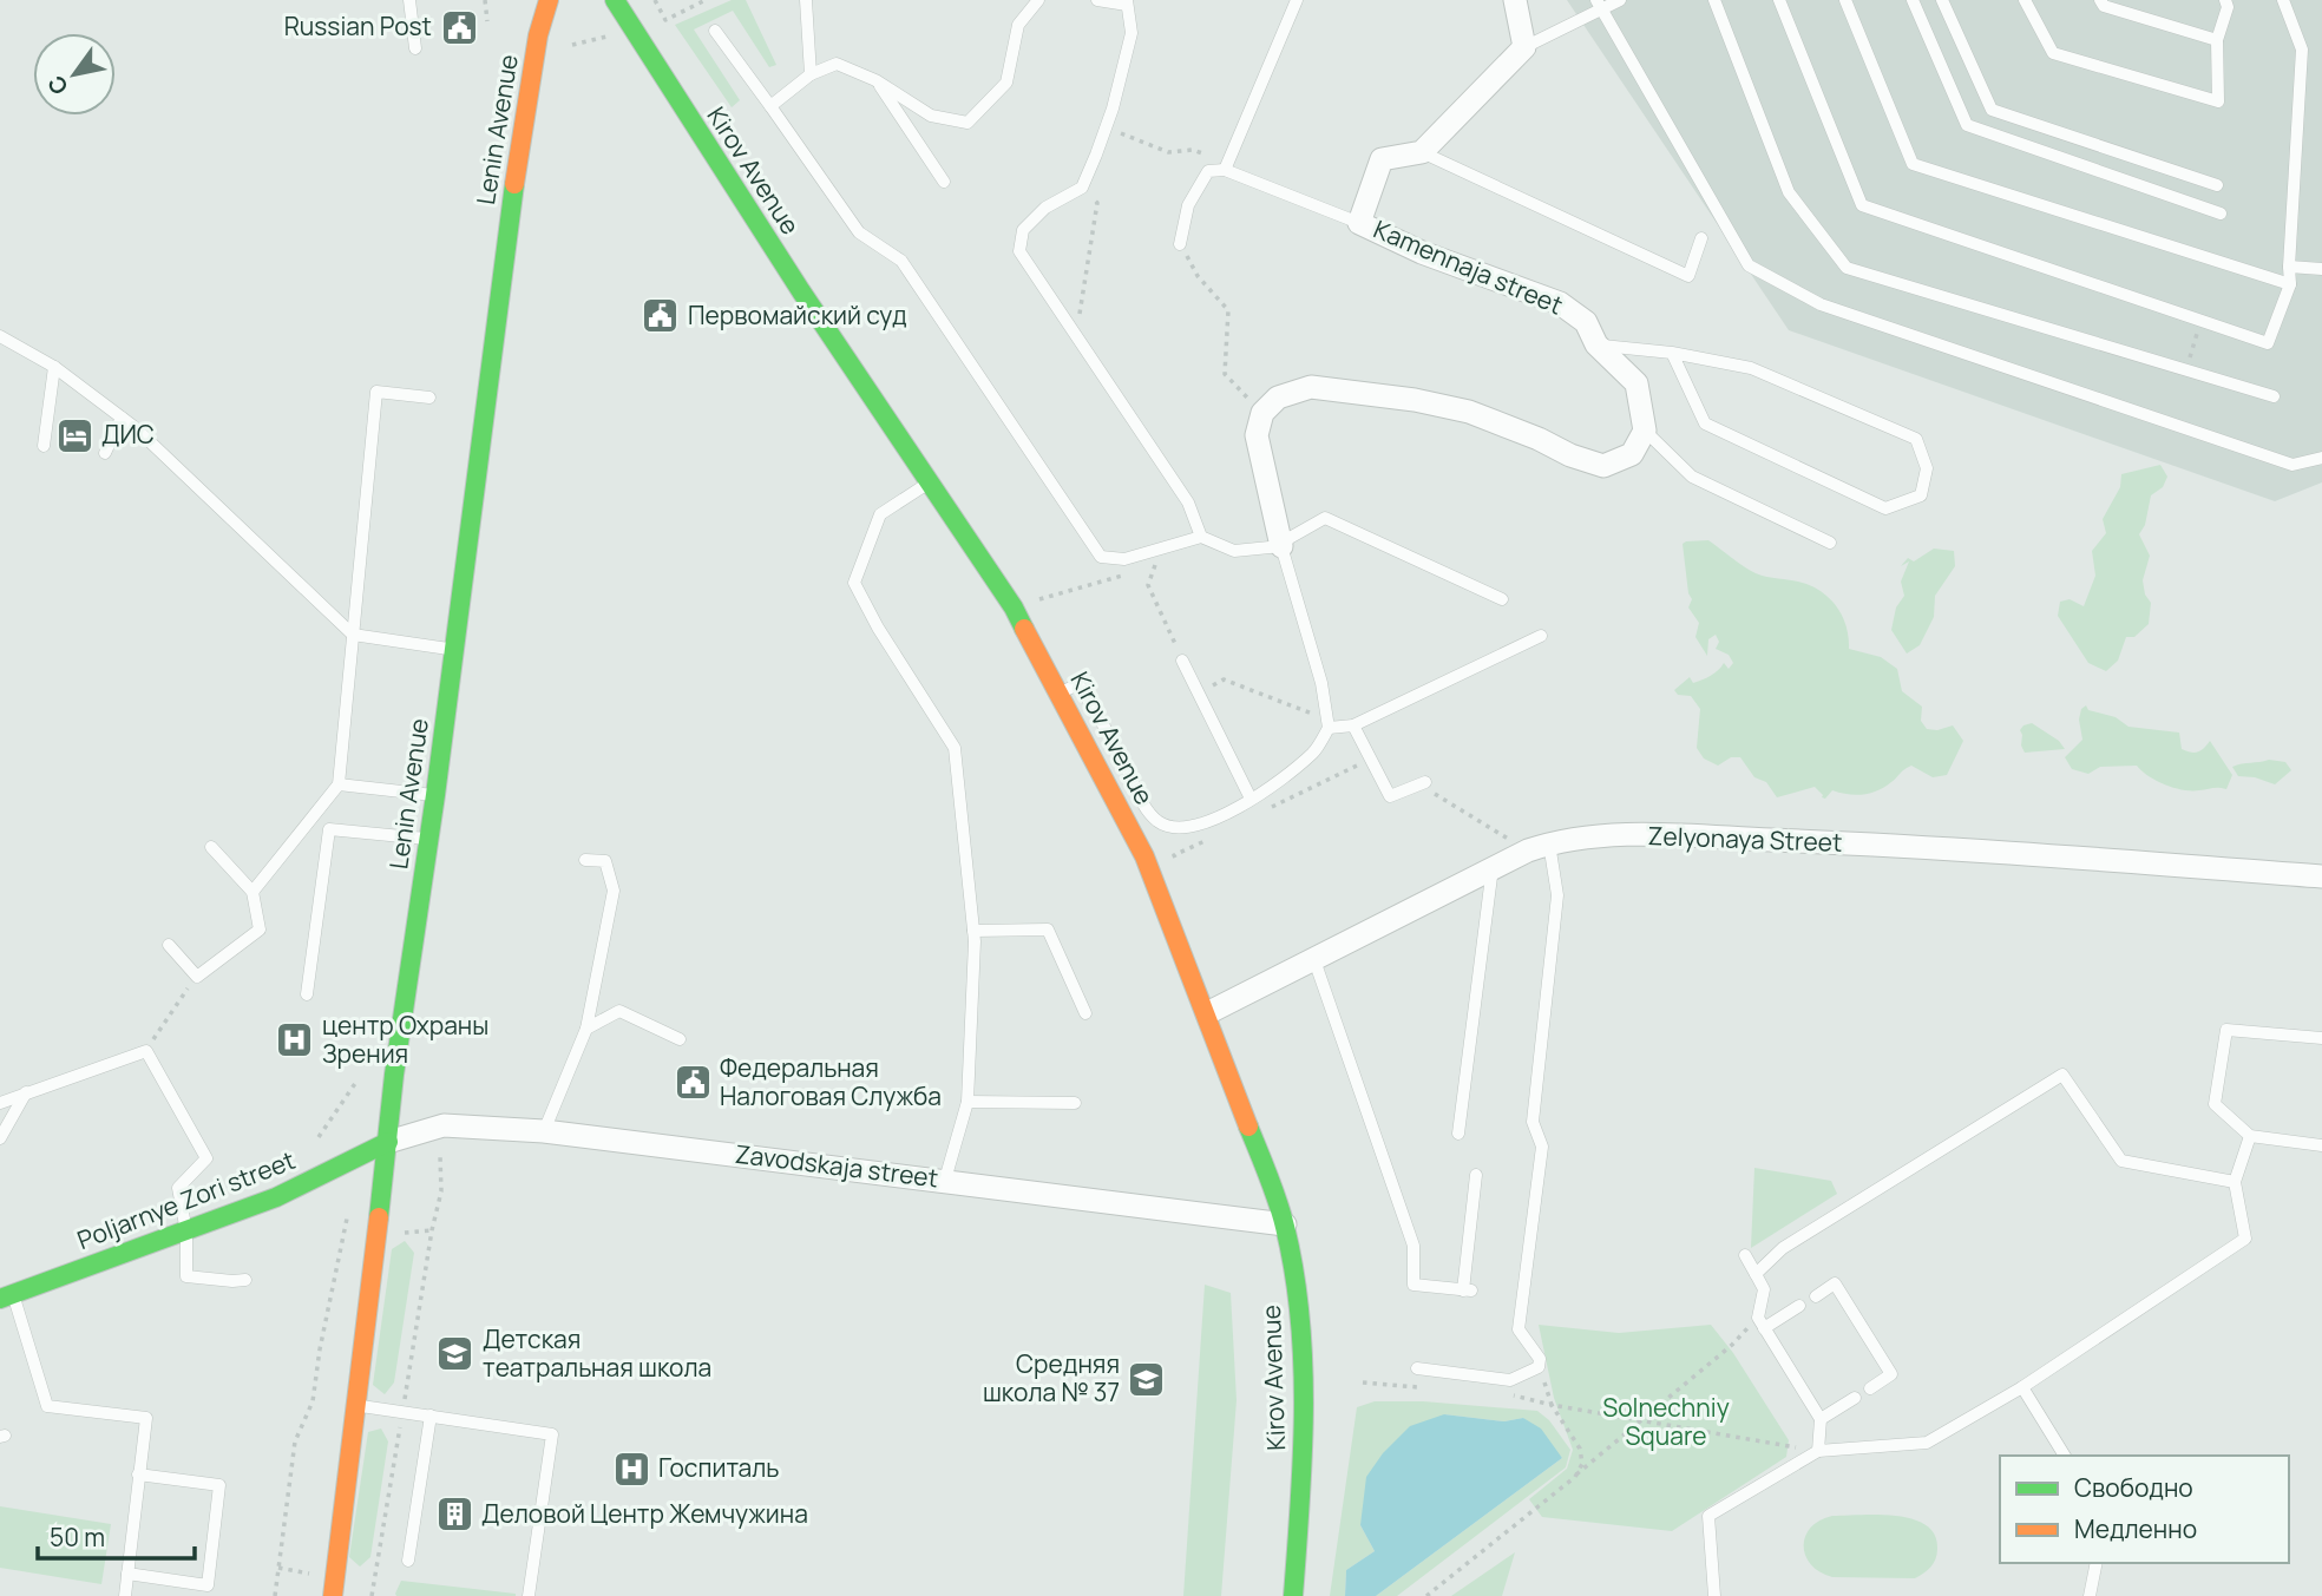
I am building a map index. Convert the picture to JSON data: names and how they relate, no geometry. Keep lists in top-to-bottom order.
{
  "streets": {
    "main road": ["Lenin Avenue", "Kirov Avenue", "Poljarnye Zori street"],
    "street": ["Kamennaja street", "Zelyonaya Street", "Zavodskaja street"]
  },
  "crossings": [
    ["Lenin Avenue", "Zavodskaja street"],
    ["Lenin Avenue", "Poljarnye Zori street"],
    ["Kirov Avenue", "Zelyonaya Street"],
    ["Kirov Avenue", "Zavodskaja street"],
    ["Zavodskaja street", "Poljarnye Zori street"]
  ],
  "parks": ["Solnechniy Square"],
  "places": {
    "public building": ["Russian Post", "Первомайский суд", "Федеральная Налоговая Служба"],
    "hotel": ["ДИС"],
    "hospital": ["центр Охраны Зрения", "Госпиталь"],
    "school or university": ["Детская театральная школа", "Средняя школа № 37"],
    "building": ["Деловой Центр Жемчужина"]
  },
  "legend": ["Свободно", "Медленно"],
  "scale_bar": "50 m",
  "north": "bottom left"
}
